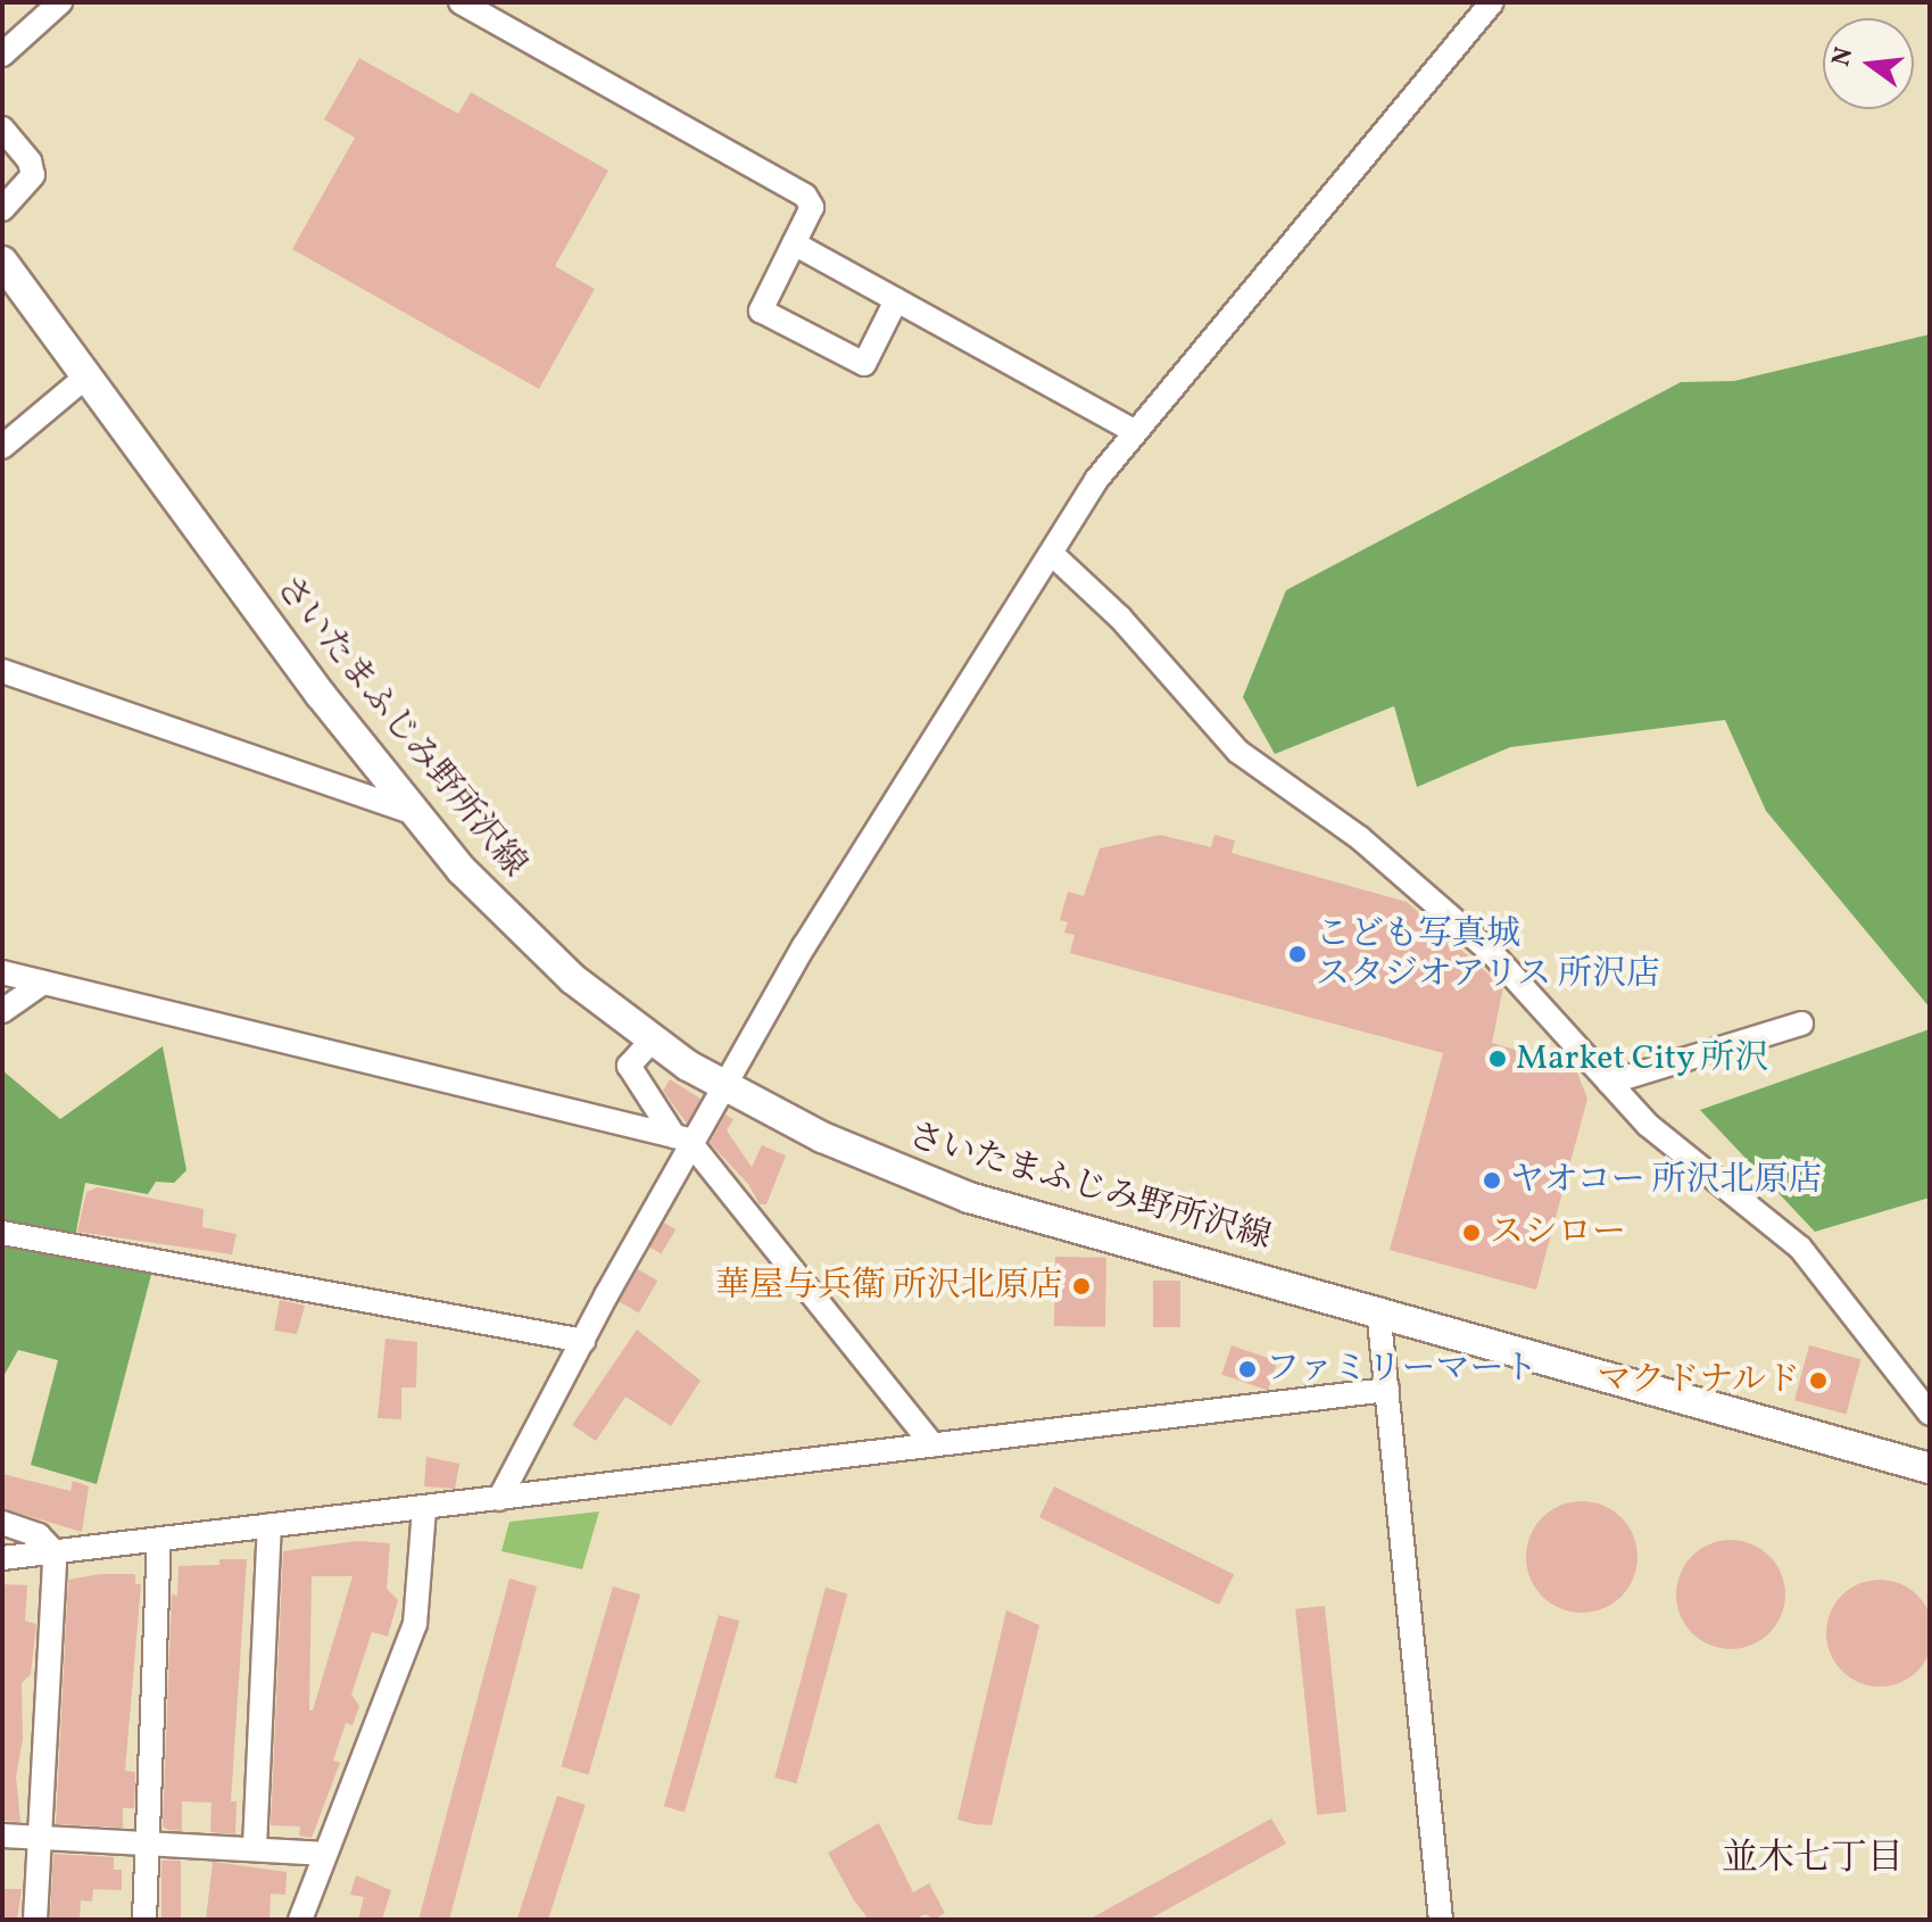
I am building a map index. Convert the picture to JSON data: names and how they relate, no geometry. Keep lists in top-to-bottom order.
{
  "streets": {
    "main road": ["さいたまふじみ野所沢線"]
  },
  "districts": ["並木七丁目"],
  "places": [
    "こども写真城 スタジオアリス 所沢店",
    "Market City 所沢",
    "ヤオコー 所沢北原店",
    "スシロー",
    "華屋与兵衛 所沢北原店",
    "ファミリーマート",
    "マクドナルド"
  ],
  "north": "left"
}
